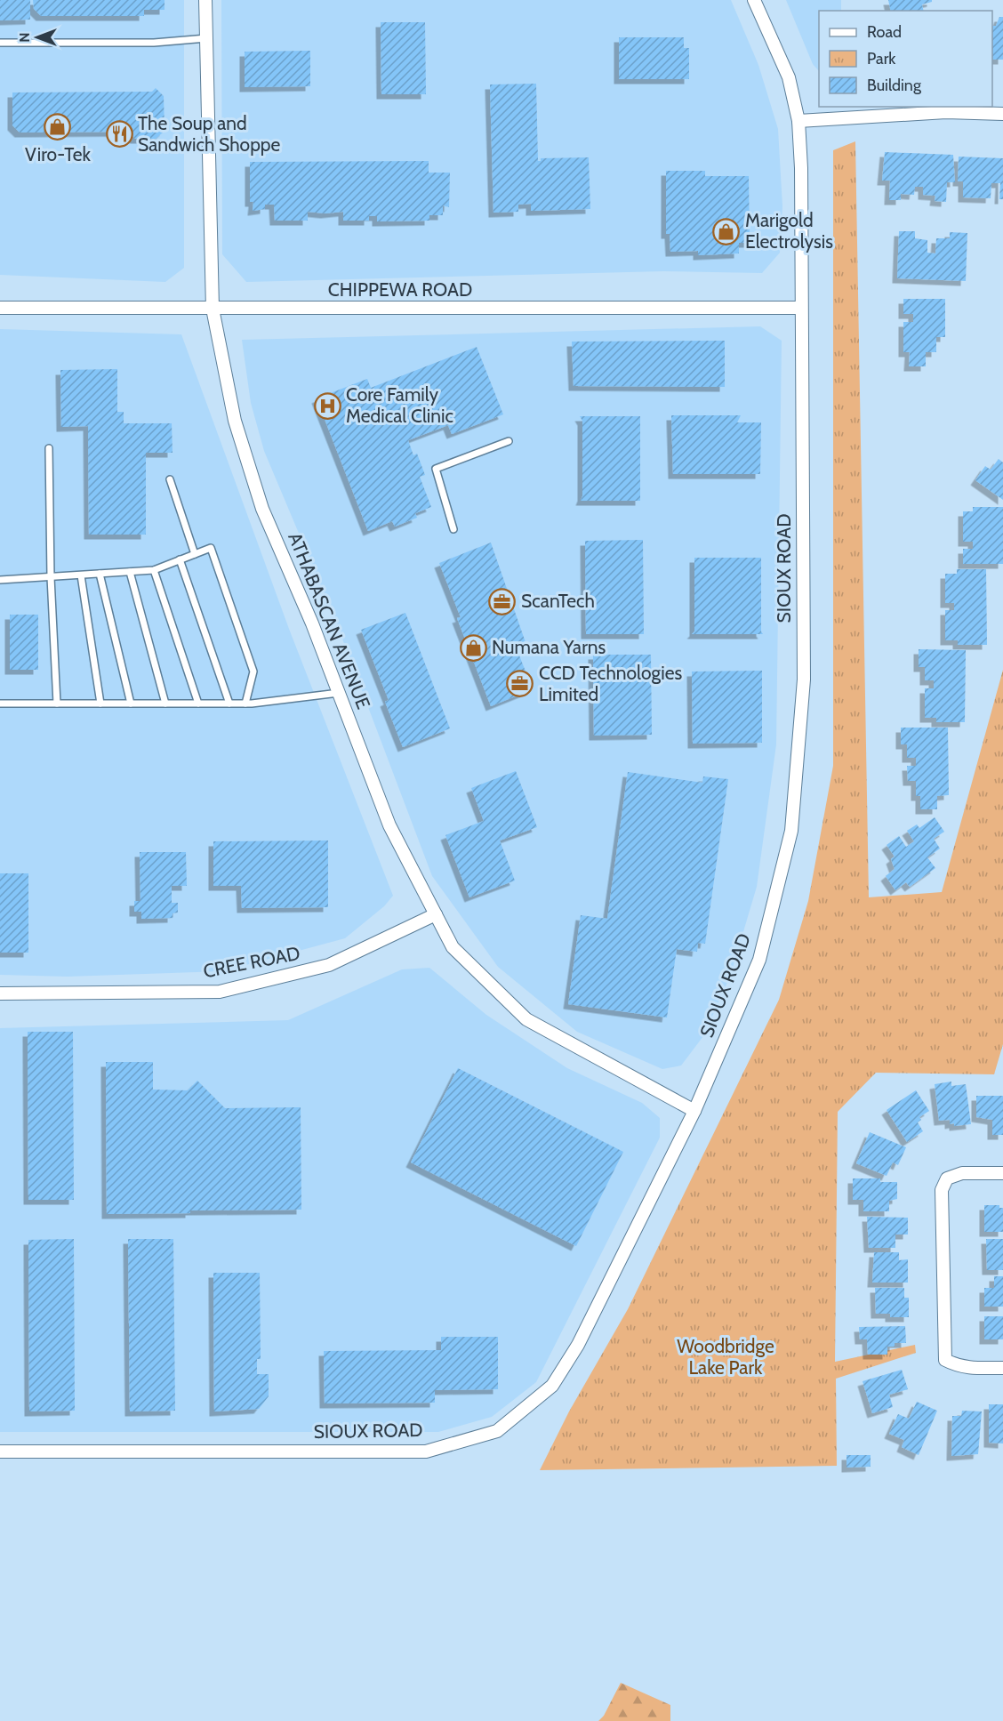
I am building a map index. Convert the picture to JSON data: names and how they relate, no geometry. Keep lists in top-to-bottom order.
{
  "streets": {
    "street": [
      "CHIPPEWA ROAD",
      "SIOUX ROAD",
      "ATHABASCAN AVENUE",
      "CREE ROAD"
    ]
  },
  "crossings": [
    ["CHIPPEWA ROAD", "SIOUX ROAD"],
    ["CHIPPEWA ROAD", "ATHABASCAN AVENUE"],
    ["SIOUX ROAD", "ATHABASCAN AVENUE"],
    ["ATHABASCAN AVENUE", "CREE ROAD"]
  ],
  "parks": ["Woodbridge Lake Park"],
  "places": {
    "shop": ["Viro-Tek", "Marigold Electrolysis", "Numana Yarns"],
    "restaurant": ["The Soup and Sandwich Shoppe"],
    "hospital": ["Core Family Medical Clinic"],
    "office": ["ScanTech", "CCD Technologies Limited"]
  },
  "legend": ["Road", "Park", "Building"],
  "north": "left"
}
